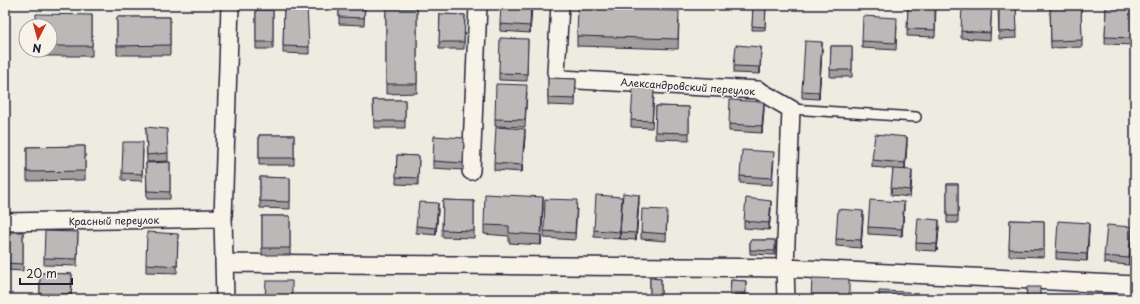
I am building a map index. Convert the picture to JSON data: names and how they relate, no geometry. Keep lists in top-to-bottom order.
{
  "streets": {
    "street": ["Александровский переулок", "Красный переулок"]
  },
  "scale_bar": "20 m",
  "north": "bottom"
}
